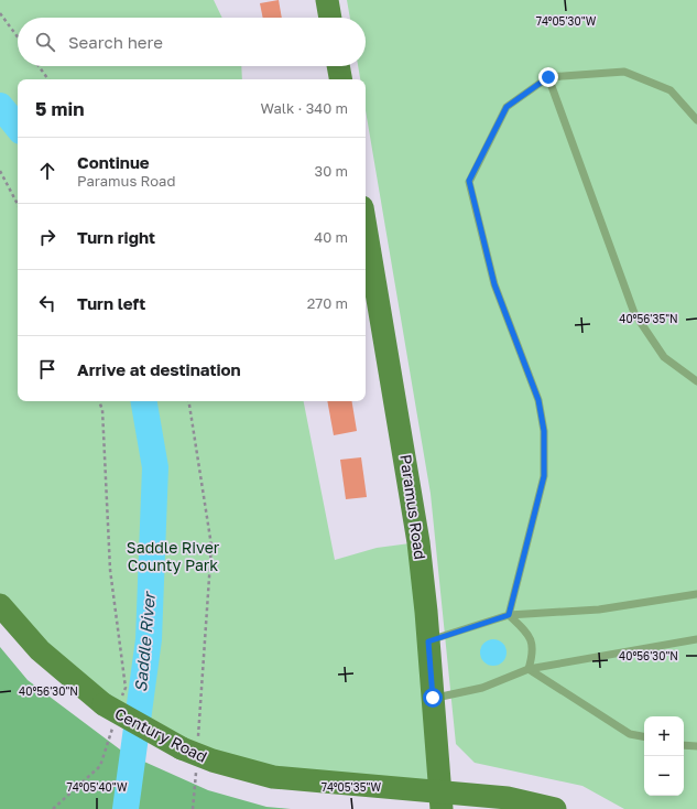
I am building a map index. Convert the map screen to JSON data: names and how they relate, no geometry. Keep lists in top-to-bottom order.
{
  "streets": {
    "main road": ["Paramus Road", "Century Road"]
  },
  "crossings": [
    ["Paramus Road", "Century Road"]
  ],
  "water": ["Saddle River"],
  "parks": ["Saddle River County Park"],
  "page": {
    "search": "Search here",
    "heading": ["5 min", "Walk · 340 m"],
    "list": [
      ["Continue", "Paramus Road", "30 m"],
      ["Turn right", "40 m"],
      ["Turn left", "270 m"],
      "Arrive at destination"
    ],
    "map_buttons": ["+", "−"]
  },
  "coordinates": [
    "74°05'30\"W",
    "40°56'35\"N",
    "40°56'30\"N",
    "74°05'40\"W",
    "74°05'35\"W"
  ]
}
